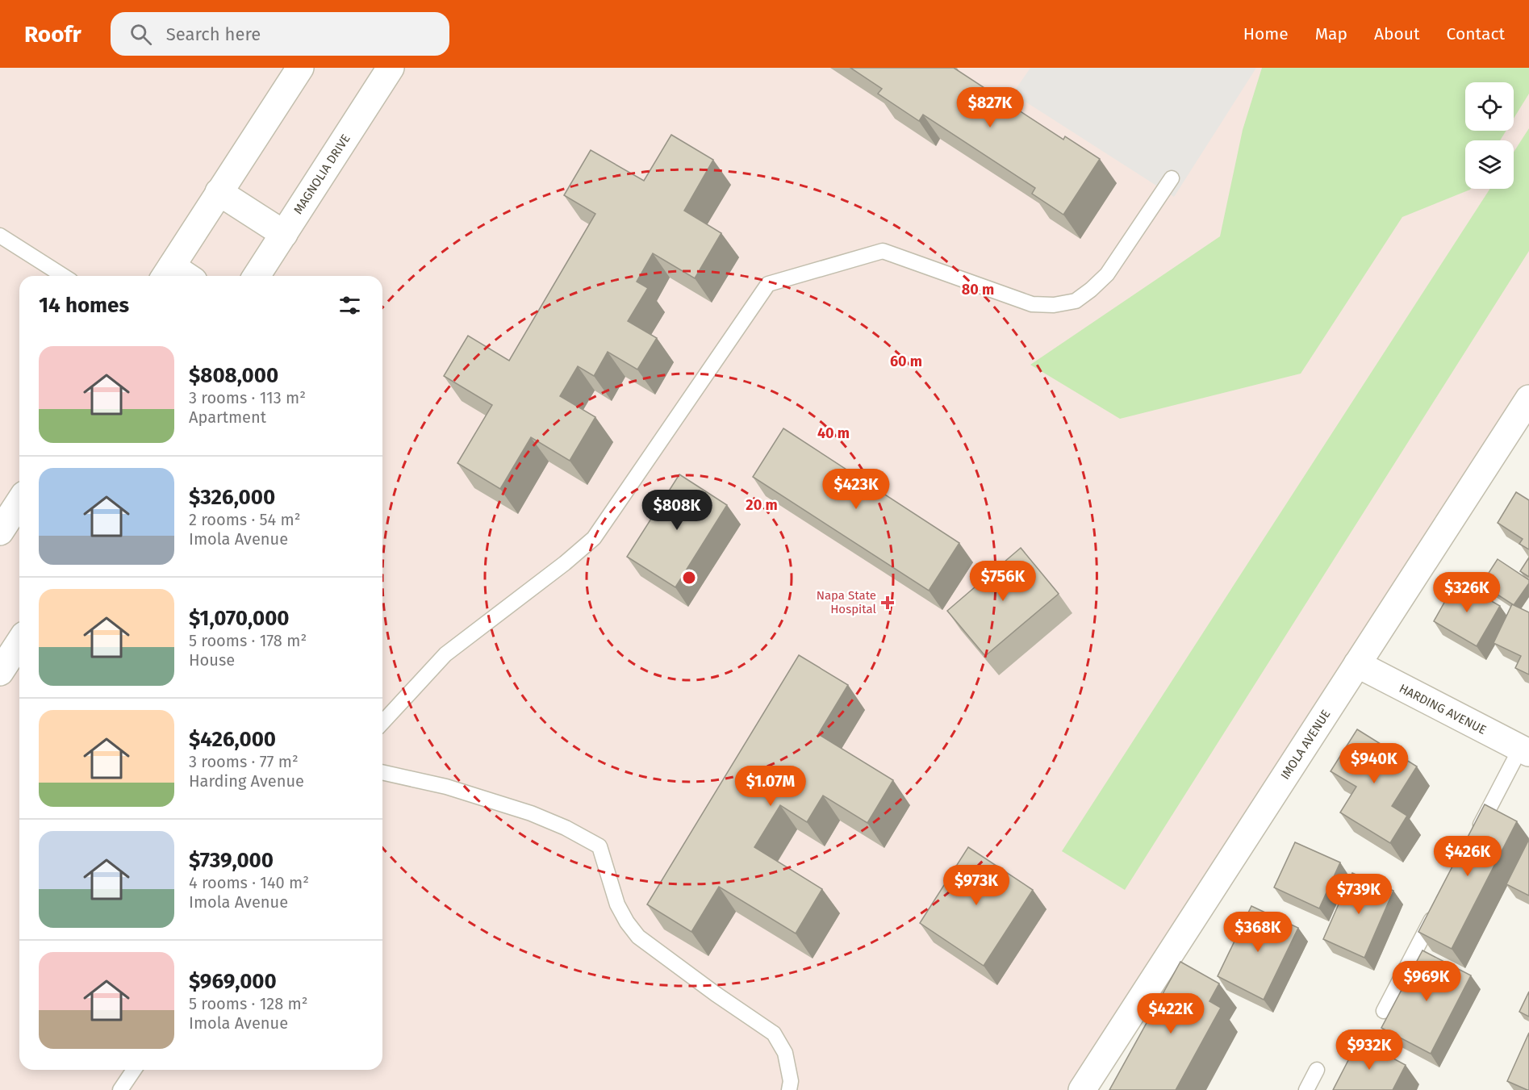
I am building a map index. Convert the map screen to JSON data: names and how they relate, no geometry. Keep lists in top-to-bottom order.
{
  "streets": {
    "street": ["MAGNOLIA DRIVE", "HARDING AVENUE", "IMOLA AVENUE"]
  },
  "crossings": [
    ["HARDING AVENUE", "IMOLA AVENUE"]
  ],
  "places": {
    "health": ["Napa State Hospital"]
  },
  "page": {
    "header": "Roofr",
    "search": "Search here",
    "nav": [
      "Home",
      "Map",
      "About",
      "Contact"
    ],
    "price": [
      "$827K",
      "$423K",
      "$808K",
      "$756K",
      "$326K",
      "$940K",
      "$1.07M",
      "$426K",
      "$973K",
      "$739K",
      "$368K",
      "$969K",
      "$422K",
      "$932K"
    ],
    "heading": "14 homes",
    "list": [
      {
        "name": "$808,000",
        "note": "3 rooms · 113 m² · Apartment"
      },
      {
        "name": "$326,000",
        "note": "2 rooms · 54 m² · Imola Avenue"
      },
      {
        "name": "$1,070,000",
        "note": "5 rooms · 178 m² · House"
      },
      {
        "name": "$426,000",
        "note": "3 rooms · 77 m² · Harding Avenue"
      },
      {
        "name": "$739,000",
        "note": "4 rooms · 140 m² · Imola Avenue"
      },
      {
        "name": "$969,000",
        "note": "5 rooms · 128 m² · Imola Avenue"
      }
    ]
  },
  "rings": [
    "80 m",
    "60 m",
    "40 m",
    "20 m"
  ]
}
